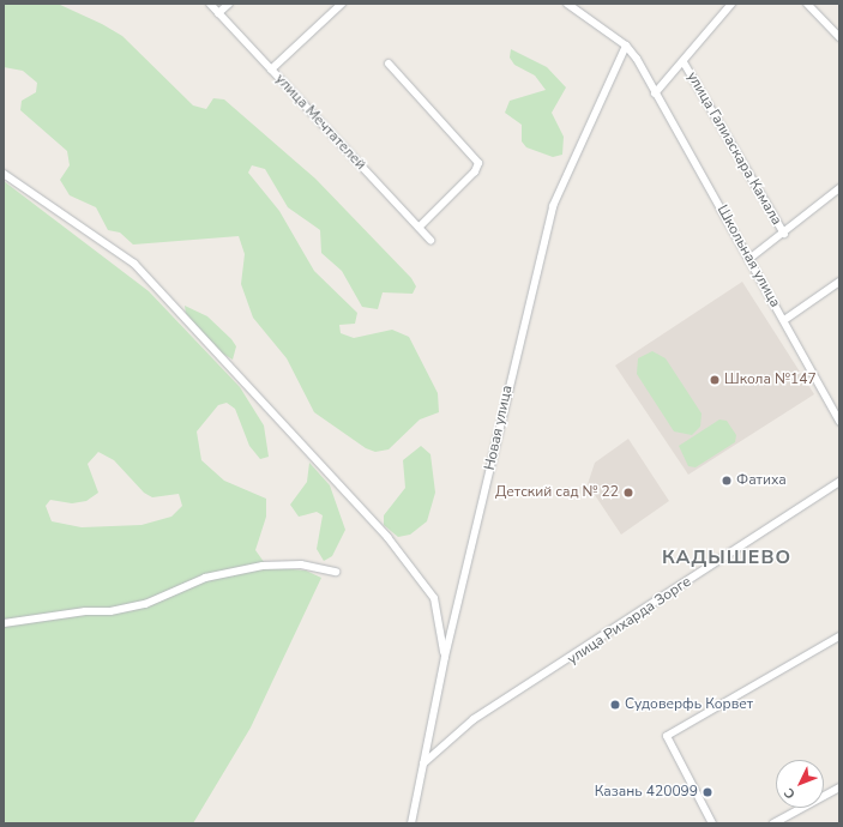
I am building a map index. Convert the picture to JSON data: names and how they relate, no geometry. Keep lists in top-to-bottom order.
{
  "streets": {
    "street": [
      "улица Мечтателей",
      "улица Галиаскара Камала",
      "Школьная улица",
      "Новая улица",
      "улица Рихарда Зорге"
    ]
  },
  "crossings": [
    ["Школьная улица", "Новая улица"],
    ["Новая улица", "улица Рихарда Зорге"]
  ],
  "districts": ["КАДЫШЕВО"],
  "places": [
    "Школа №147",
    "Фатиха",
    "Детский сад № 22",
    "Судоверфь Корвет",
    "Казань 420099"
  ],
  "north": "bottom left"
}
